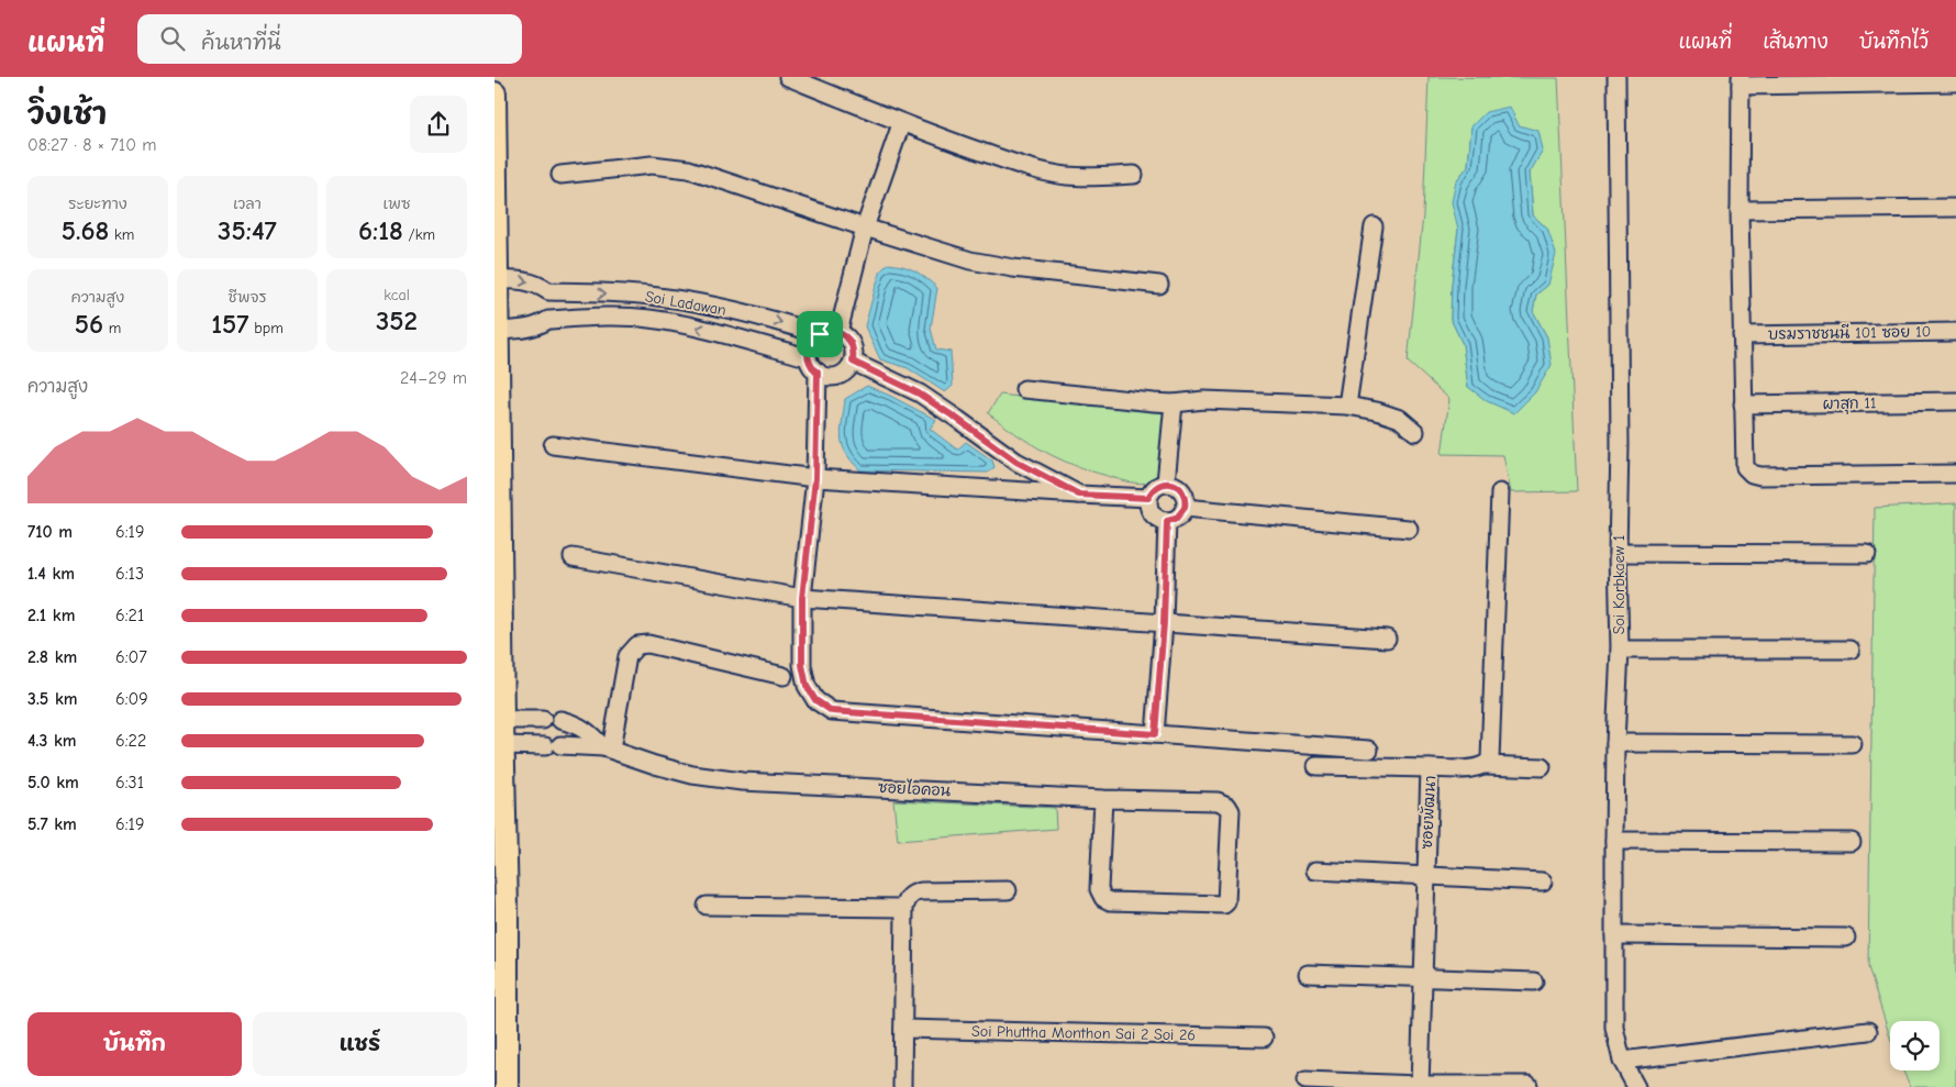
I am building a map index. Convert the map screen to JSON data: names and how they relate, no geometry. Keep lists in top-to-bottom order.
{
  "streets": {
    "street": [
      "Soi Ladawan",
      "บรมราชชนนี 101 ซอย 10",
      "ผาสุก 11",
      "Soi Korbkaew 1",
      "ซอยไอคอน",
      "ซอยพัฒนา",
      "Soi Phuttha Monthon Sai 2 Soi 26"
    ]
  },
  "page": {
    "header": "แผนที่",
    "search": "ค้นหาที่นี่",
    "nav": ["แผนที่", "เส้นทาง", "บันทึกไว้"],
    "heading": ["วิ่งเช้า", "08:27 · 8 × 710 m"],
    "stats": [
      ["ระยะทาง", "5.68 km"],
      ["เวลา", "35:47"],
      ["เพซ", "6:18 /km"],
      ["ความสูง", "56 m"],
      ["ชีพจร", "157 bpm"],
      ["kcal", "352"]
    ],
    "chart": ["ความสูง", "24–29 m"],
    "list": [
      {
        "name": "710 m",
        "note": "6:19"
      },
      {
        "name": "1.4 km",
        "note": "6:13"
      },
      {
        "name": "2.1 km",
        "note": "6:21"
      },
      {
        "name": "2.8 km",
        "note": "6:07"
      },
      {
        "name": "3.5 km",
        "note": "6:09"
      },
      {
        "name": "4.3 km",
        "note": "6:22"
      },
      {
        "name": "5.0 km",
        "note": "6:31"
      },
      {
        "name": "5.7 km",
        "note": "6:19"
      }
    ],
    "buttons": ["บันทึก", "แชร์"]
  }
}
